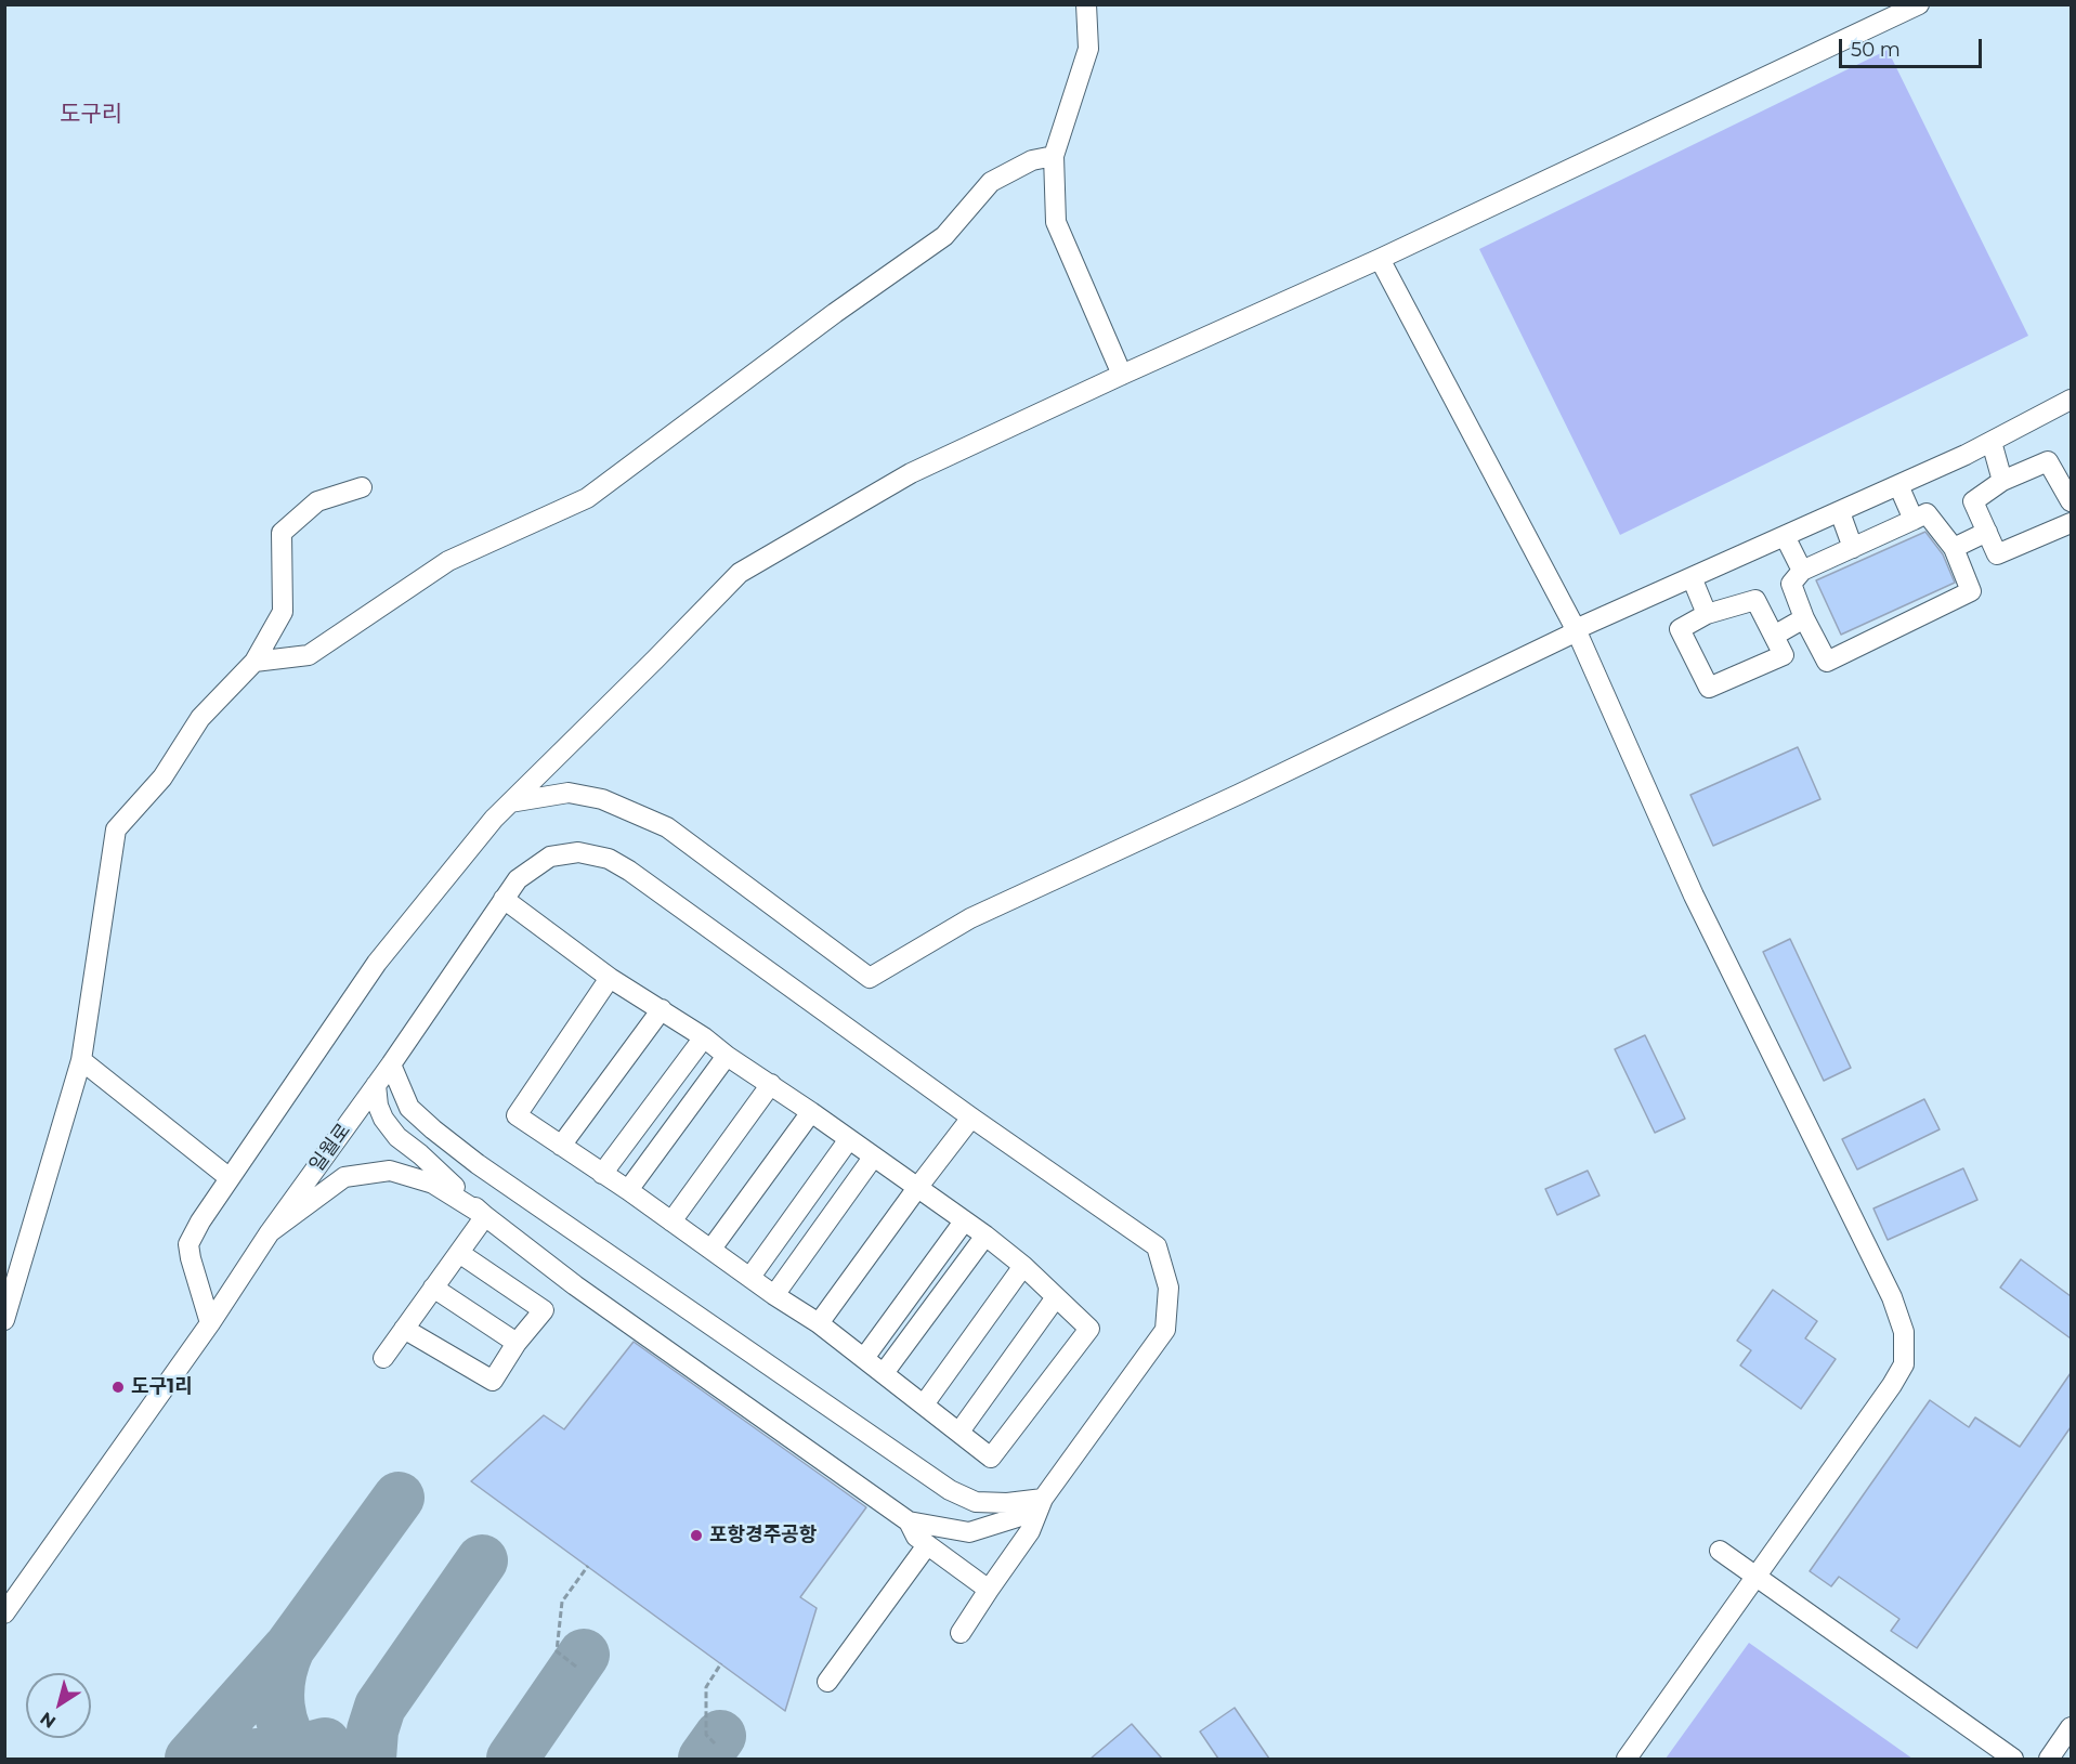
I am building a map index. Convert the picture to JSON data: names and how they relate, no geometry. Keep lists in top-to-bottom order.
{
  "streets": {
    "street": ["일월로"]
  },
  "districts": ["도구리"],
  "places": ["도구1리", "포항경주공항"],
  "scale_bar": "50 m",
  "north": "bottom left"
}
